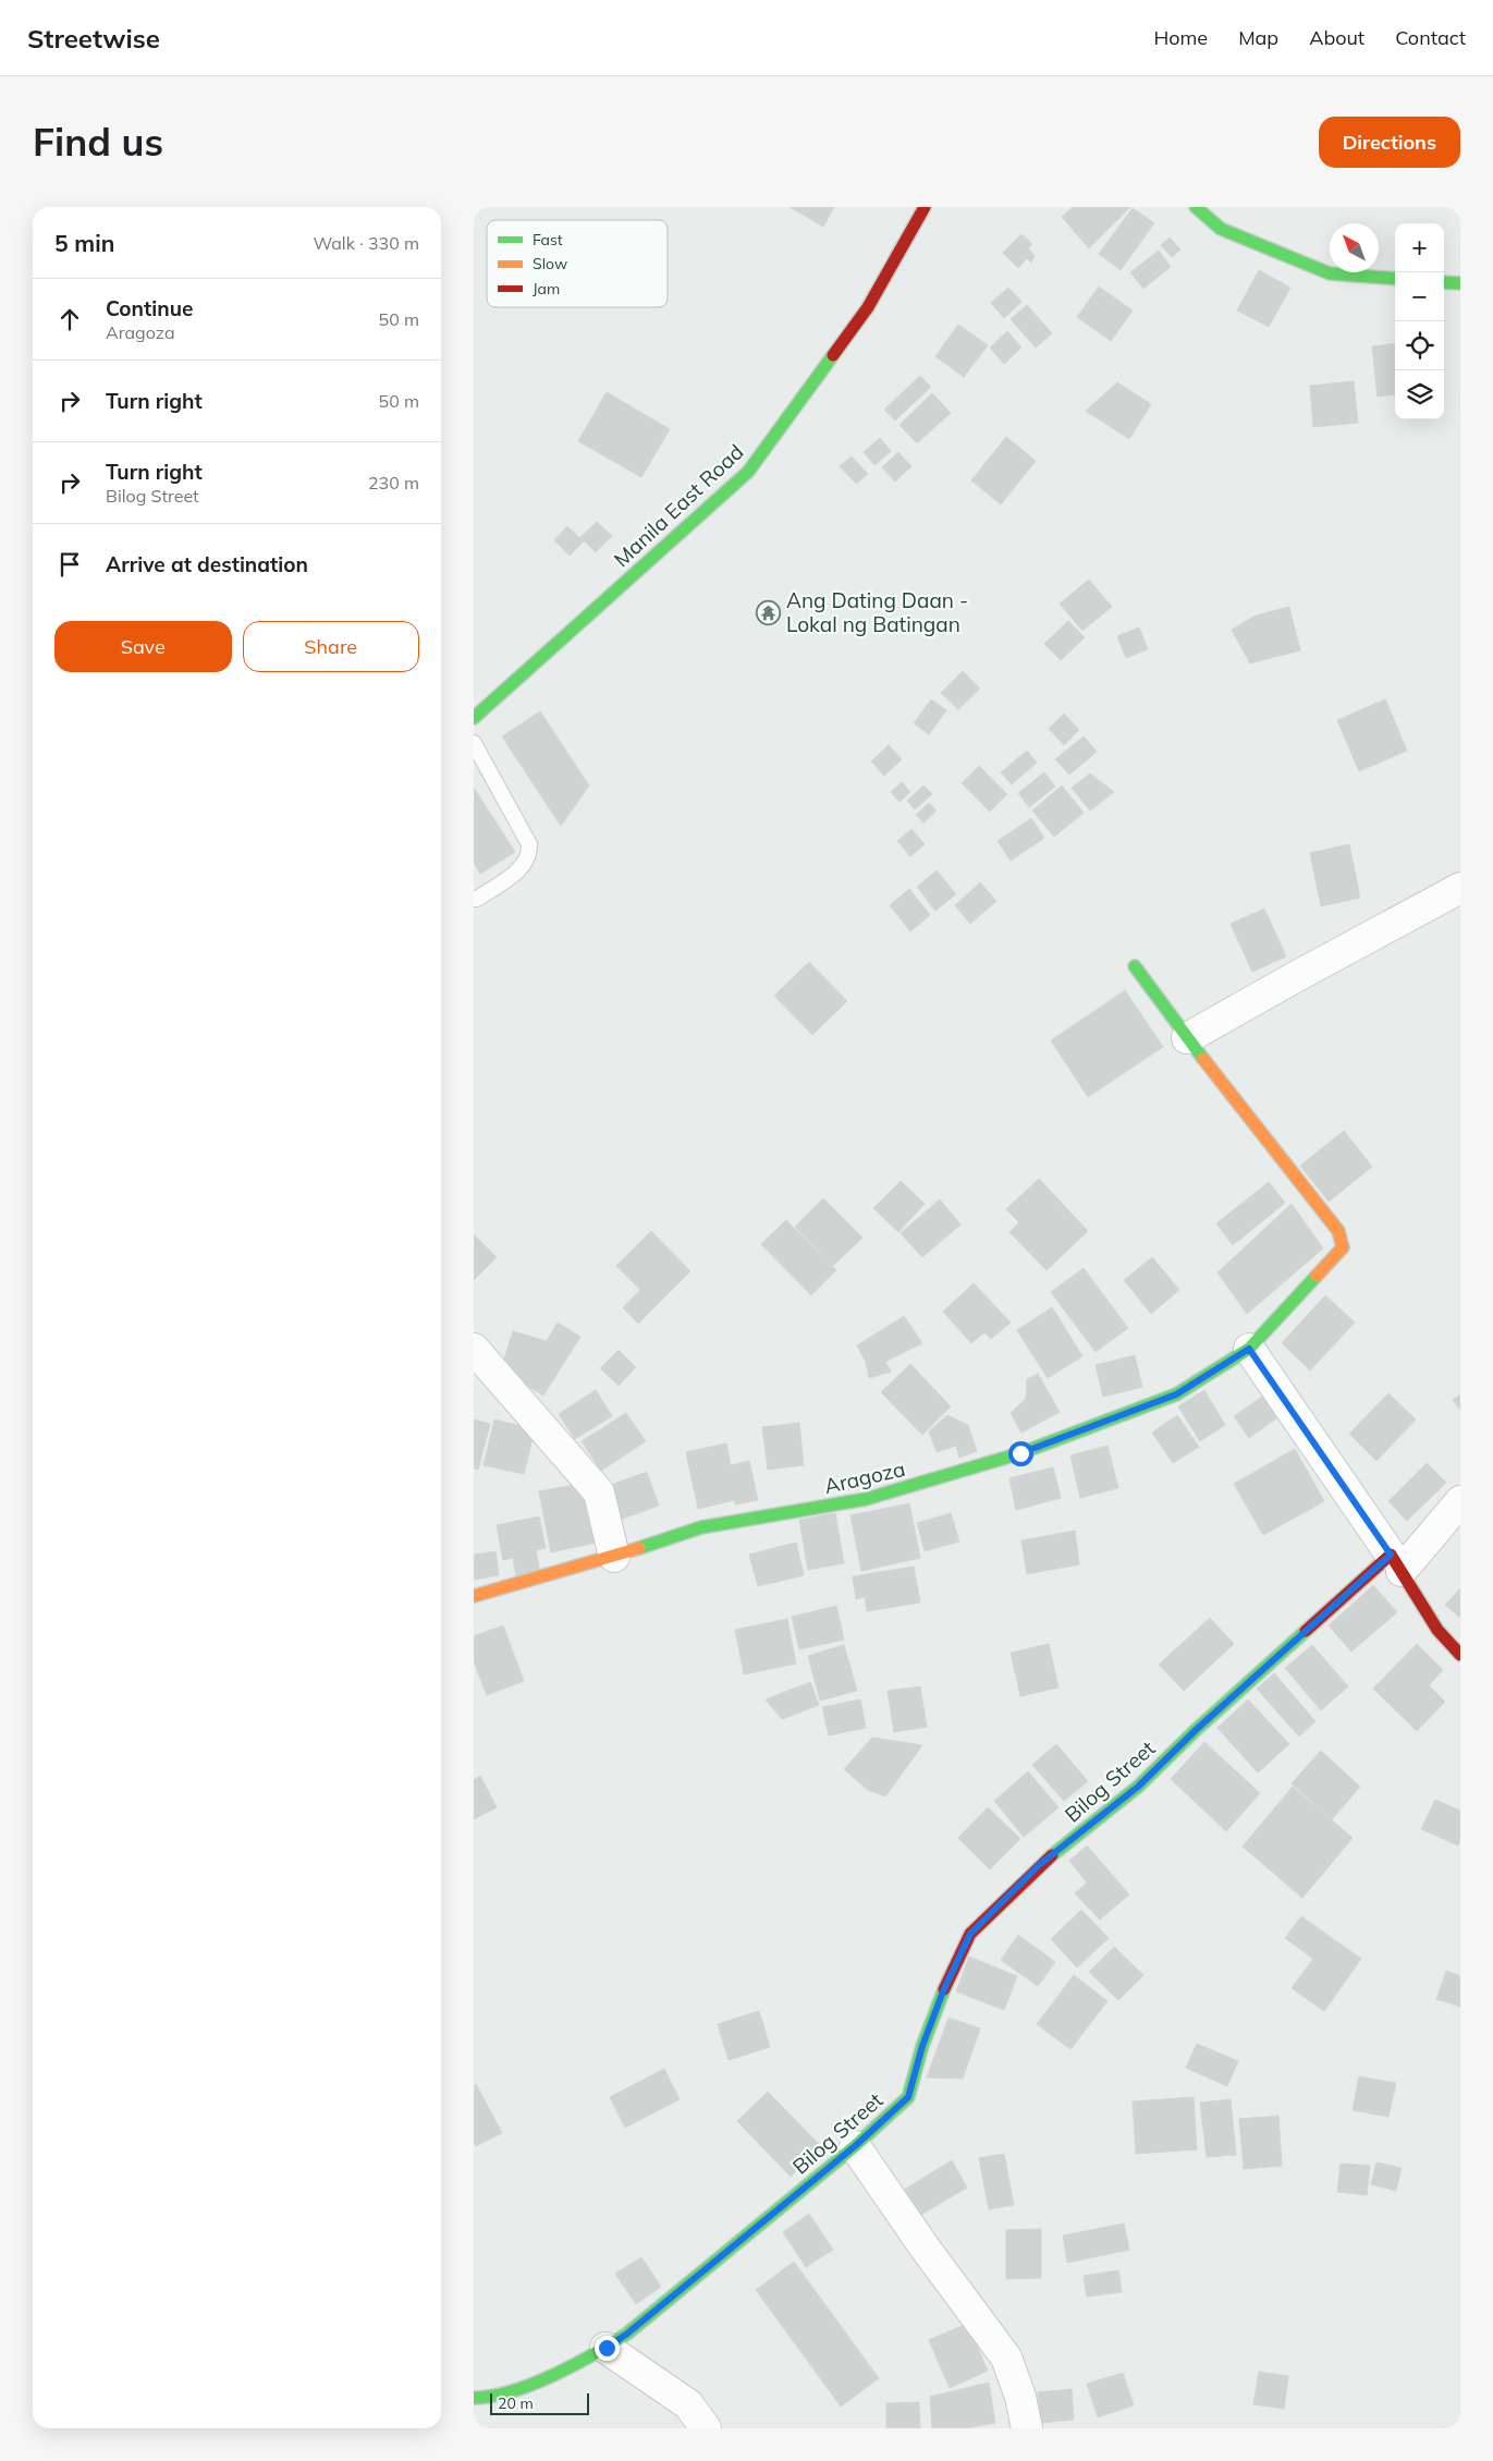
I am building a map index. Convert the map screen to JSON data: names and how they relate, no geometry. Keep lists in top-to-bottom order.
{
  "streets": {
    "street": ["Manila East Road", "Aragoza", "Bilog Street"]
  },
  "places": {
    "temple": ["Ang Dating Daan - Lokal ng Batingan"]
  },
  "legend": ["Fast", "Slow", "Jam"],
  "scale_bar": "20 m",
  "north": "top left",
  "page": {
    "header": "Streetwise",
    "nav": [
      "Home",
      "Map",
      "About",
      "Contact"
    ],
    "buttons": [
      "Directions",
      ["Save", "Share"]
    ],
    "title": "Find us",
    "heading": ["5 min", "Walk · 330 m"],
    "map_buttons": ["+", "−"],
    "list": [
      ["Continue", "Aragoza", "50 m"],
      ["Turn right", "50 m"],
      ["Turn right", "Bilog Street", "230 m"],
      "Arrive at destination"
    ],
    "scale": "20 m"
  }
}
